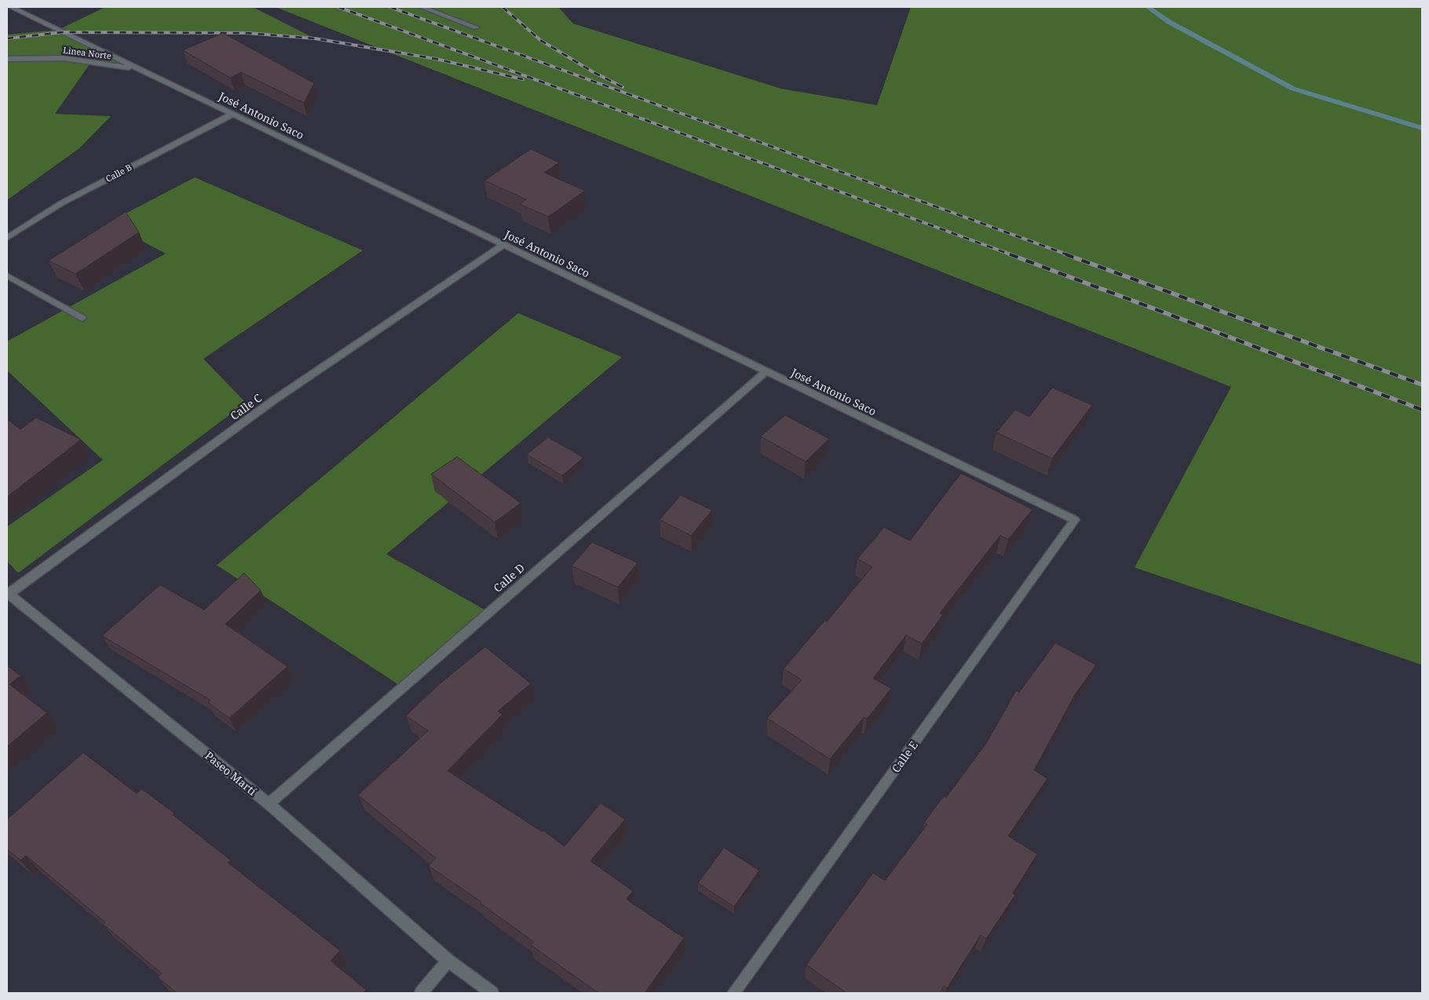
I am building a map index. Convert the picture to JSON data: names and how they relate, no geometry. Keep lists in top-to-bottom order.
{
  "streets": {
    "street": [
      "Linea Norte",
      "José Antonio Saco",
      "Calle B",
      "Calle C",
      "Calle D",
      "Calle E",
      "Paseo Martí"
    ]
  },
  "crossings": [
    ["Linea Norte", "José Antonio Saco"],
    ["José Antonio Saco", "Calle B"],
    ["José Antonio Saco", "Calle C"],
    ["José Antonio Saco", "Calle D"],
    ["José Antonio Saco", "Calle E"],
    ["Calle C", "Paseo Martí"],
    ["Calle D", "Paseo Martí"]
  ]
}
